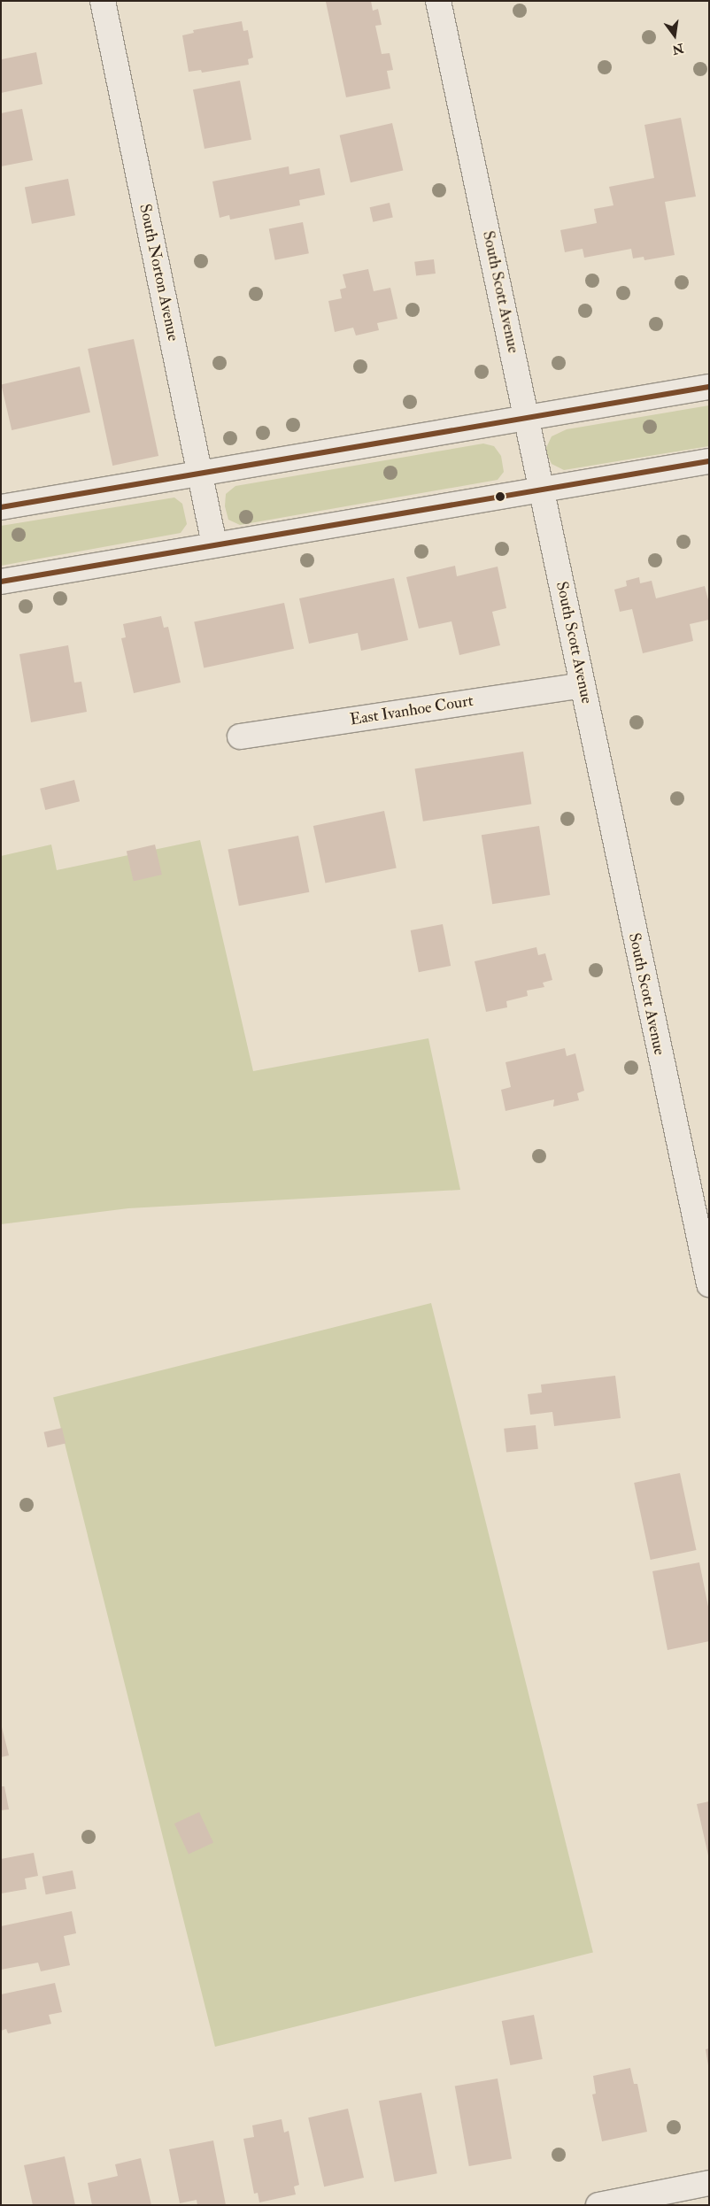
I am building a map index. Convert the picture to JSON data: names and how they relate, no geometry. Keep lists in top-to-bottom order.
{
  "streets": {
    "street": ["South Norton Avenue", "South Scott Avenue", "East Ivanhoe Court"]
  },
  "crossings": [
    ["South Scott Avenue", "East Ivanhoe Court"]
  ],
  "north": "bottom"
}
